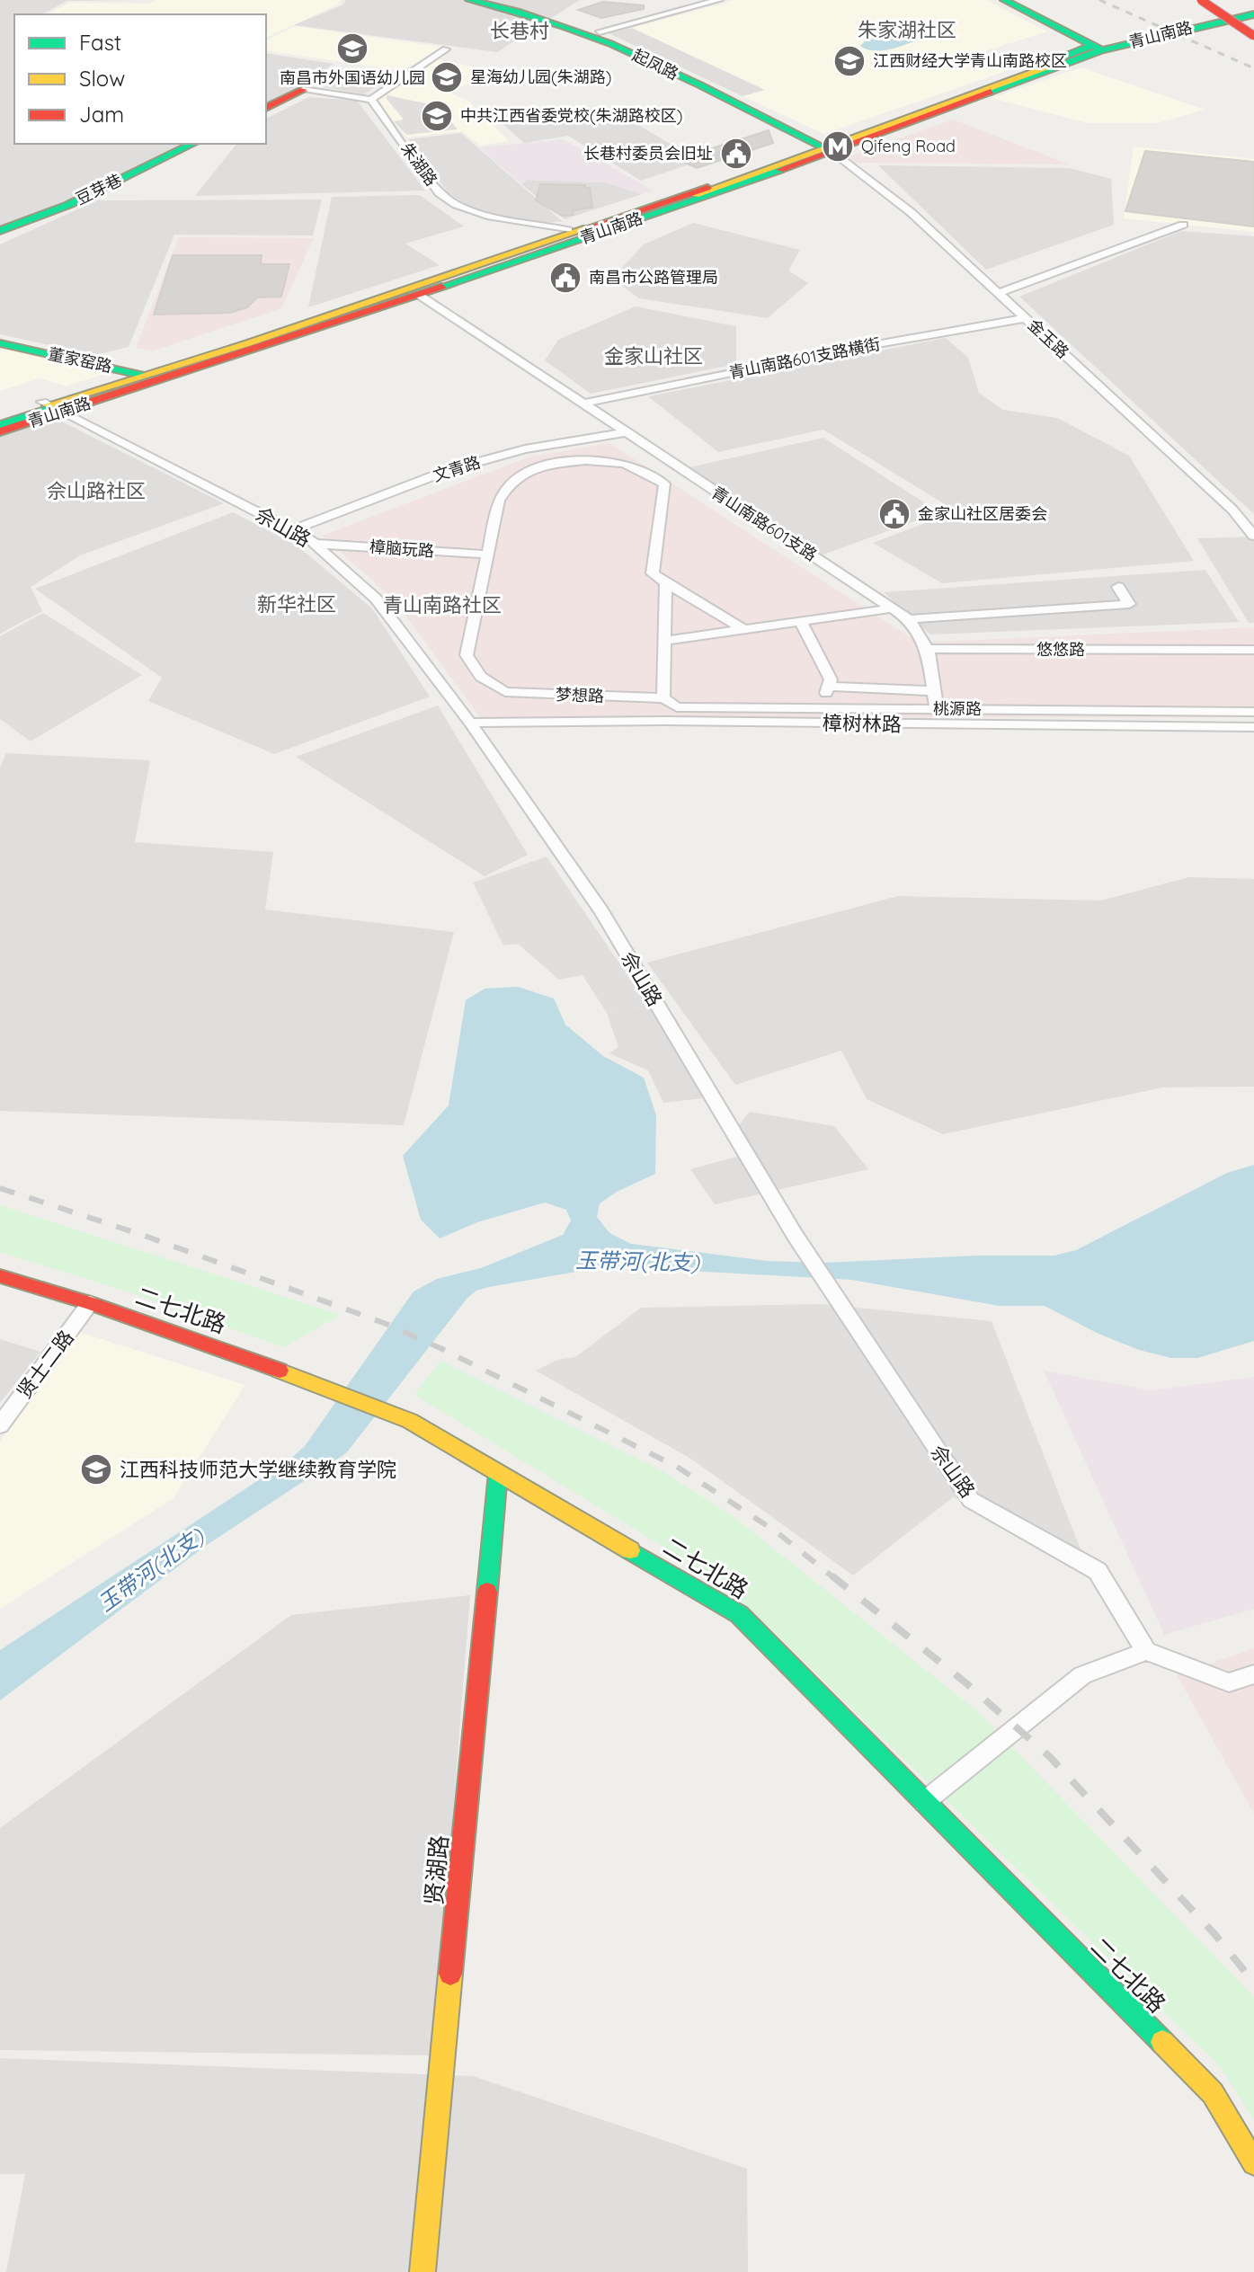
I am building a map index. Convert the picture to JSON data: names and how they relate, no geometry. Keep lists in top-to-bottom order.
{
  "streets": {
    "main road": [
      "青山南路",
      "起凤路",
      "豆芽巷",
      "董家窑路",
      "二七北路",
      "贤湖路"
    ],
    "street": [
      "朱湖路",
      "金玉路",
      "青山南路601支路横街",
      "文青路",
      "青山南路601支路",
      "佘山路",
      "樟脑玩路",
      "悠悠路",
      "梦想路",
      "桃源路",
      "樟树林路",
      "贤士二路"
    ]
  },
  "crossings": [
    ["青山南路", "起凤路"],
    ["青山南路", "朱湖路"],
    ["青山南路", "金玉路"],
    ["青山南路", "董家窑路"],
    ["青山南路", "青山南路601支路"],
    ["青山南路", "佘山路"],
    ["起凤路", "金玉路"],
    ["金玉路", "青山南路601支路横街"],
    ["青山南路601支路横街", "青山南路601支路"],
    ["文青路", "青山南路601支路"],
    ["文青路", "佘山路"],
    ["佘山路", "樟脑玩路"],
    ["佘山路", "樟树林路"],
    ["樟脑玩路", "梦想路"],
    ["梦想路", "桃源路"],
    ["二七北路", "贤士二路"],
    ["二七北路", "贤湖路"]
  ],
  "districts": [
    "朱家湖社区",
    "长巷村",
    "金家山社区",
    "佘山路社区",
    "新华社区",
    "青山南路社区"
  ],
  "water": ["玉带河(北支)"],
  "places": {
    "school or university": [
      "南昌市外国语幼儿园",
      "江西财经大学青山南路校区",
      "星海幼儿园(朱湖路)",
      "中共江西省委党校(朱湖路校区)",
      "江西科技师范大学继续教育学院"
    ],
    "metro station": ["Qifeng Road"],
    "public building": ["长巷村委员会旧址", "南昌市公路管理局", "金家山社区居委会"]
  },
  "legend": ["Fast", "Slow", "Jam"]
}
